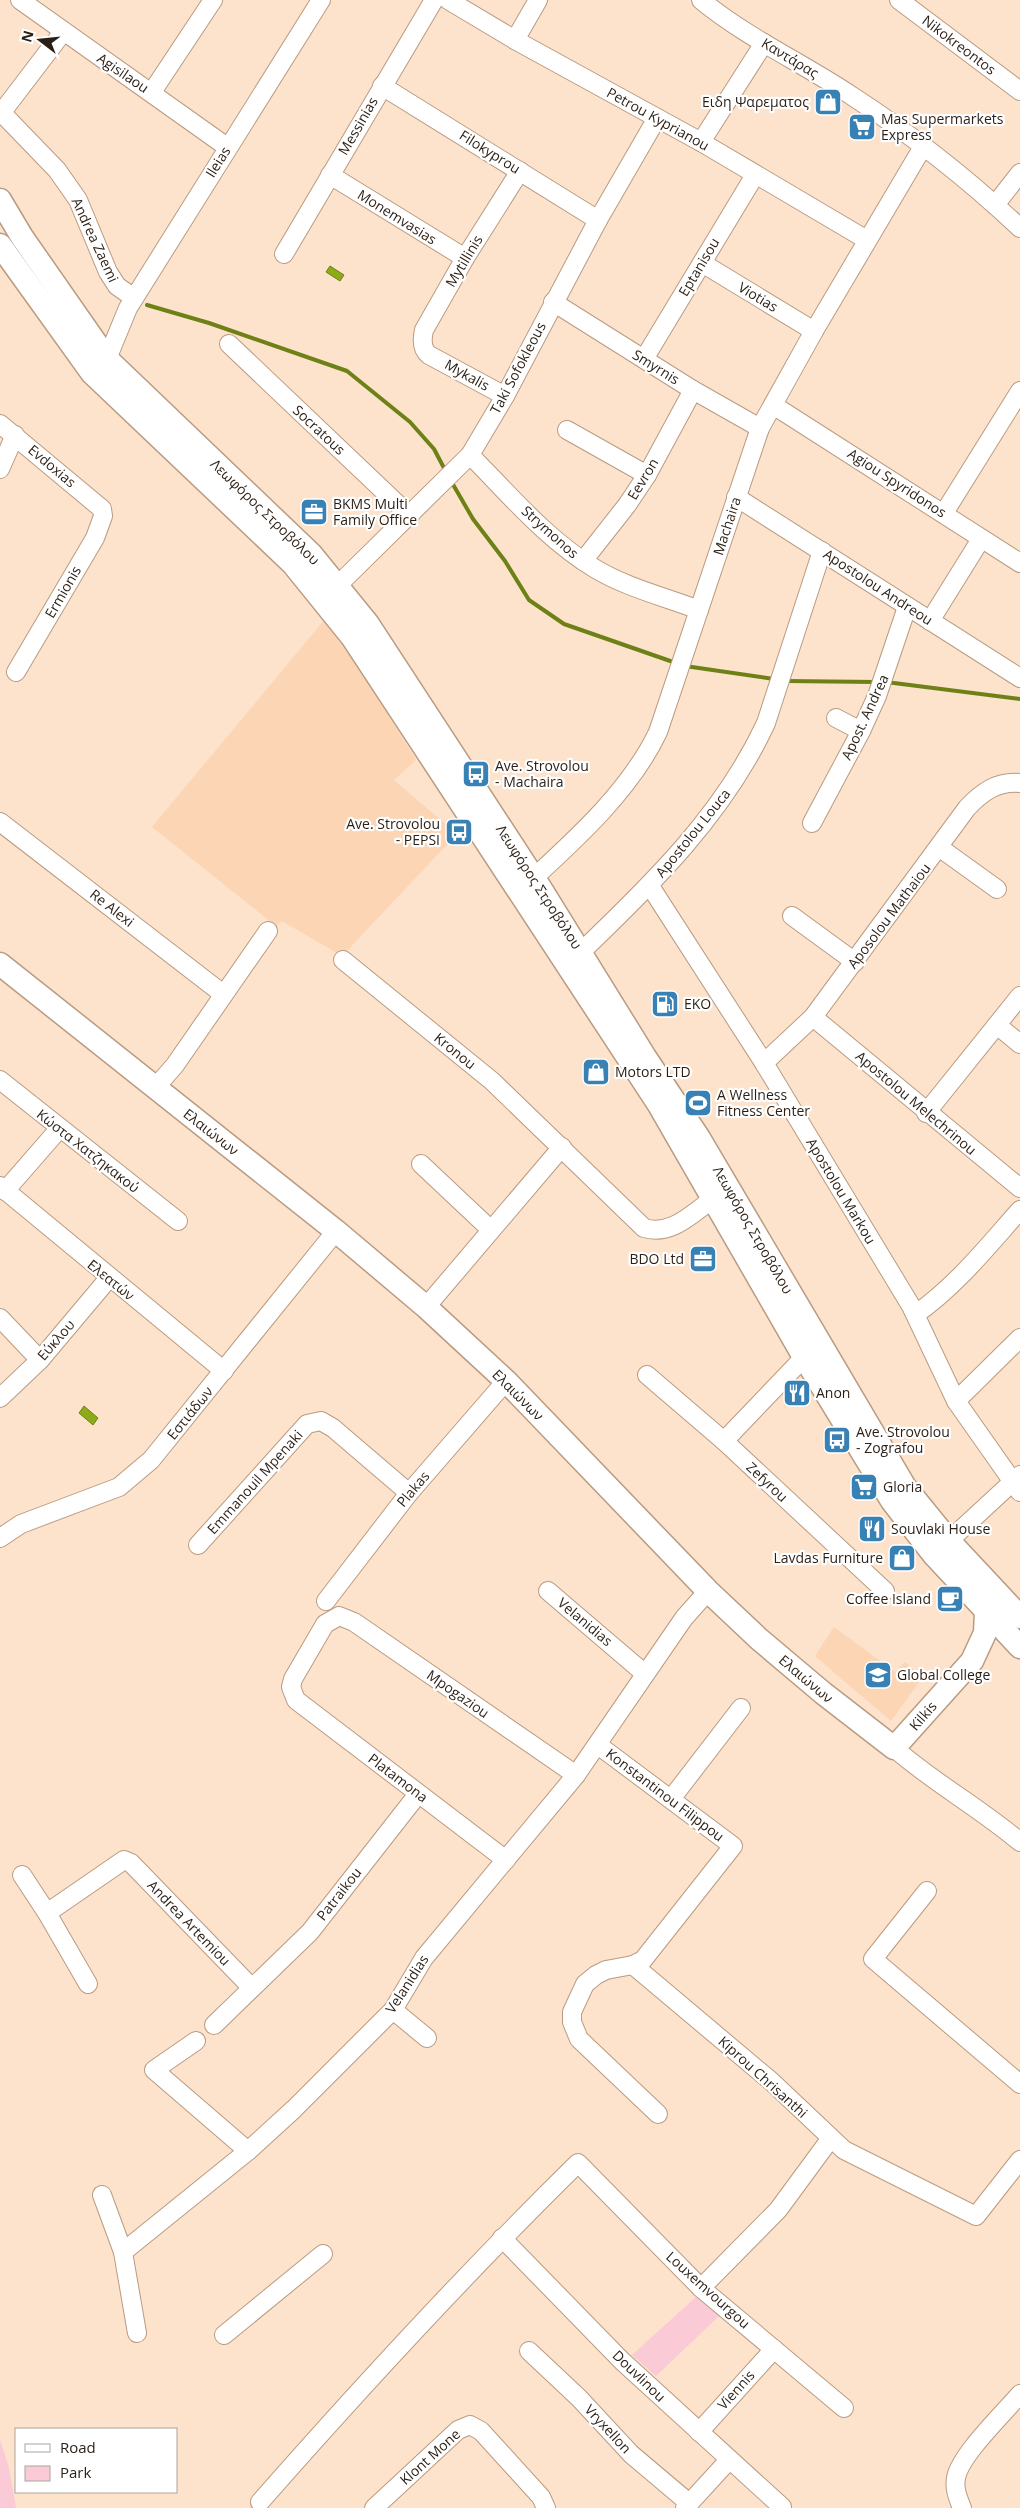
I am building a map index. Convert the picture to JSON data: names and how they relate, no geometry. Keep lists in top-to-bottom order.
{
  "streets": {
    "main road": ["Λεωφόρος Στροβόλου", "Ελαιώνων", "Kilkis"],
    "street": [
      "Nikokreontos",
      "Καντάρας",
      "Agisilaou",
      "Petrou Kyprianou",
      "Messinias",
      "Filokyprou",
      "Ileias",
      "Monemvasias",
      "Andrea Zaemi",
      "Mytillinis",
      "Eptanisou",
      "Viotias",
      "Smyrnis",
      "Taki Sofokleous",
      "Mykalis",
      "Socratous",
      "Evdoxias",
      "Eevron",
      "Agiou Spyridonos",
      "Machaira",
      "Strymonos",
      "Apostolou Andreou",
      "Ermionis",
      "Apost. Andrea",
      "Apostolou Louca",
      "Re Alexi",
      "Aposolou Mathaiou",
      "Kronou",
      "Apostolou Melechrinou",
      "Κώστα Χατζηκακού",
      "Apostolou Markou",
      "Ελεατών",
      "Εύκλου",
      "Εστιάδων",
      "Emmanouil Mpenaki",
      "Zefyrou",
      "Plakas",
      "Velanidias",
      "Mpogaziou",
      "Platamona",
      "Konstantinou Filippou",
      "Patraikou",
      "Andrea Artemiou",
      "Kiprou Chrisanthi",
      "Louxemvourgou",
      "Douvlinou",
      "Viennis",
      "Vryxellon",
      "Klont Mone"
    ]
  },
  "crossings": [
    ["Καντάρας", "Machaira"],
    ["Agisilaou", "Ileias"],
    ["Petrou Kyprianou", "Eptanisou"],
    ["Petrou Kyprianou", "Taki Sofokleous"],
    ["Petrou Kyprianou", "Machaira"],
    ["Messinias", "Filokyprou"],
    ["Messinias", "Monemvasias"],
    ["Filokyprou", "Mytillinis"],
    ["Filokyprou", "Taki Sofokleous"],
    ["Ileias", "Andrea Zaemi"],
    ["Ileias", "Λεωφόρος Στροβόλου"],
    ["Monemvasias", "Mytillinis"],
    ["Mytillinis", "Mykalis"],
    ["Eptanisou", "Viotias"],
    ["Eptanisou", "Smyrnis"],
    ["Viotias", "Machaira"],
    ["Smyrnis", "Taki Sofokleous"],
    ["Smyrnis", "Eevron"],
    ["Smyrnis", "Machaira"],
    ["Taki Sofokleous", "Mykalis"],
    ["Taki Sofokleous", "Socratous"],
    ["Taki Sofokleous", "Λεωφόρος Στροβόλου"],
    ["Taki Sofokleous", "Strymonos"],
    ["Evdoxias", "Ermionis"],
    ["Eevron", "Strymonos"],
    ["Agiou Spyridonos", "Machaira"],
    ["Λεωφόρος Στροβόλου", "Machaira"],
    ["Λεωφόρος Στροβόλου", "Apostolou Louca"],
    ["Λεωφόρος Στροβόλου", "Kronou"],
    ["Λεωφόρος Στροβόλου", "Kilkis"],
    ["Machaira", "Strymonos"],
    ["Machaira", "Apostolou Andreou"],
    ["Apostolou Andreou", "Apost. Andrea"],
    ["Apostolou Andreou", "Apostolou Louca"],
    ["Apostolou Louca", "Apostolou Markou"],
    ["Aposolou Mathaiou", "Apostolou Melechrinou"],
    ["Aposolou Mathaiou", "Apostolou Markou"],
    ["Ελαιώνων", "Εστιάδων"],
    ["Ελαιώνων", "Plakas"],
    ["Ελαιώνων", "Velanidias"],
    ["Ελαιώνων", "Kilkis"],
    ["Ελεατών", "Εύκλου"],
    ["Ελεατών", "Εστιάδων"],
    ["Emmanouil Mpenaki", "Plakas"],
    ["Velanidias", "Mpogaziou"],
    ["Velanidias", "Platamona"],
    ["Velanidias", "Konstantinou Filippou"],
    ["Mpogaziou", "Platamona"],
    ["Platamona", "Patraikou"],
    ["Konstantinou Filippou", "Kiprou Chrisanthi"],
    ["Patraikou", "Andrea Artemiou"],
    ["Louxemvourgou", "Douvlinou"],
    ["Louxemvourgou", "Viennis"],
    ["Douvlinou", "Viennis"]
  ],
  "places": {
    "shop": ["Ειδη Ψαρεματος", "Motors LTD", "Lavdas Furniture"],
    "supermarket": ["Mas Supermarkets Express", "Gloria"],
    "office": ["BKMS Multi Family Office", "BDO Ltd"],
    "bus stop": ["Ave. Strovolou - Machaira", "Ave. Strovolou - PEPSI", "Ave. Strovolou - Zografou"],
    "fuel station": ["EKO"],
    "sports": ["A Wellness Fitness Center"],
    "restaurant": ["Anon", "Souvlaki House"],
    "cafe": ["Coffee Island"],
    "school or university": ["Global College"]
  },
  "legend": ["Road", "Park"],
  "north": "left"
}
